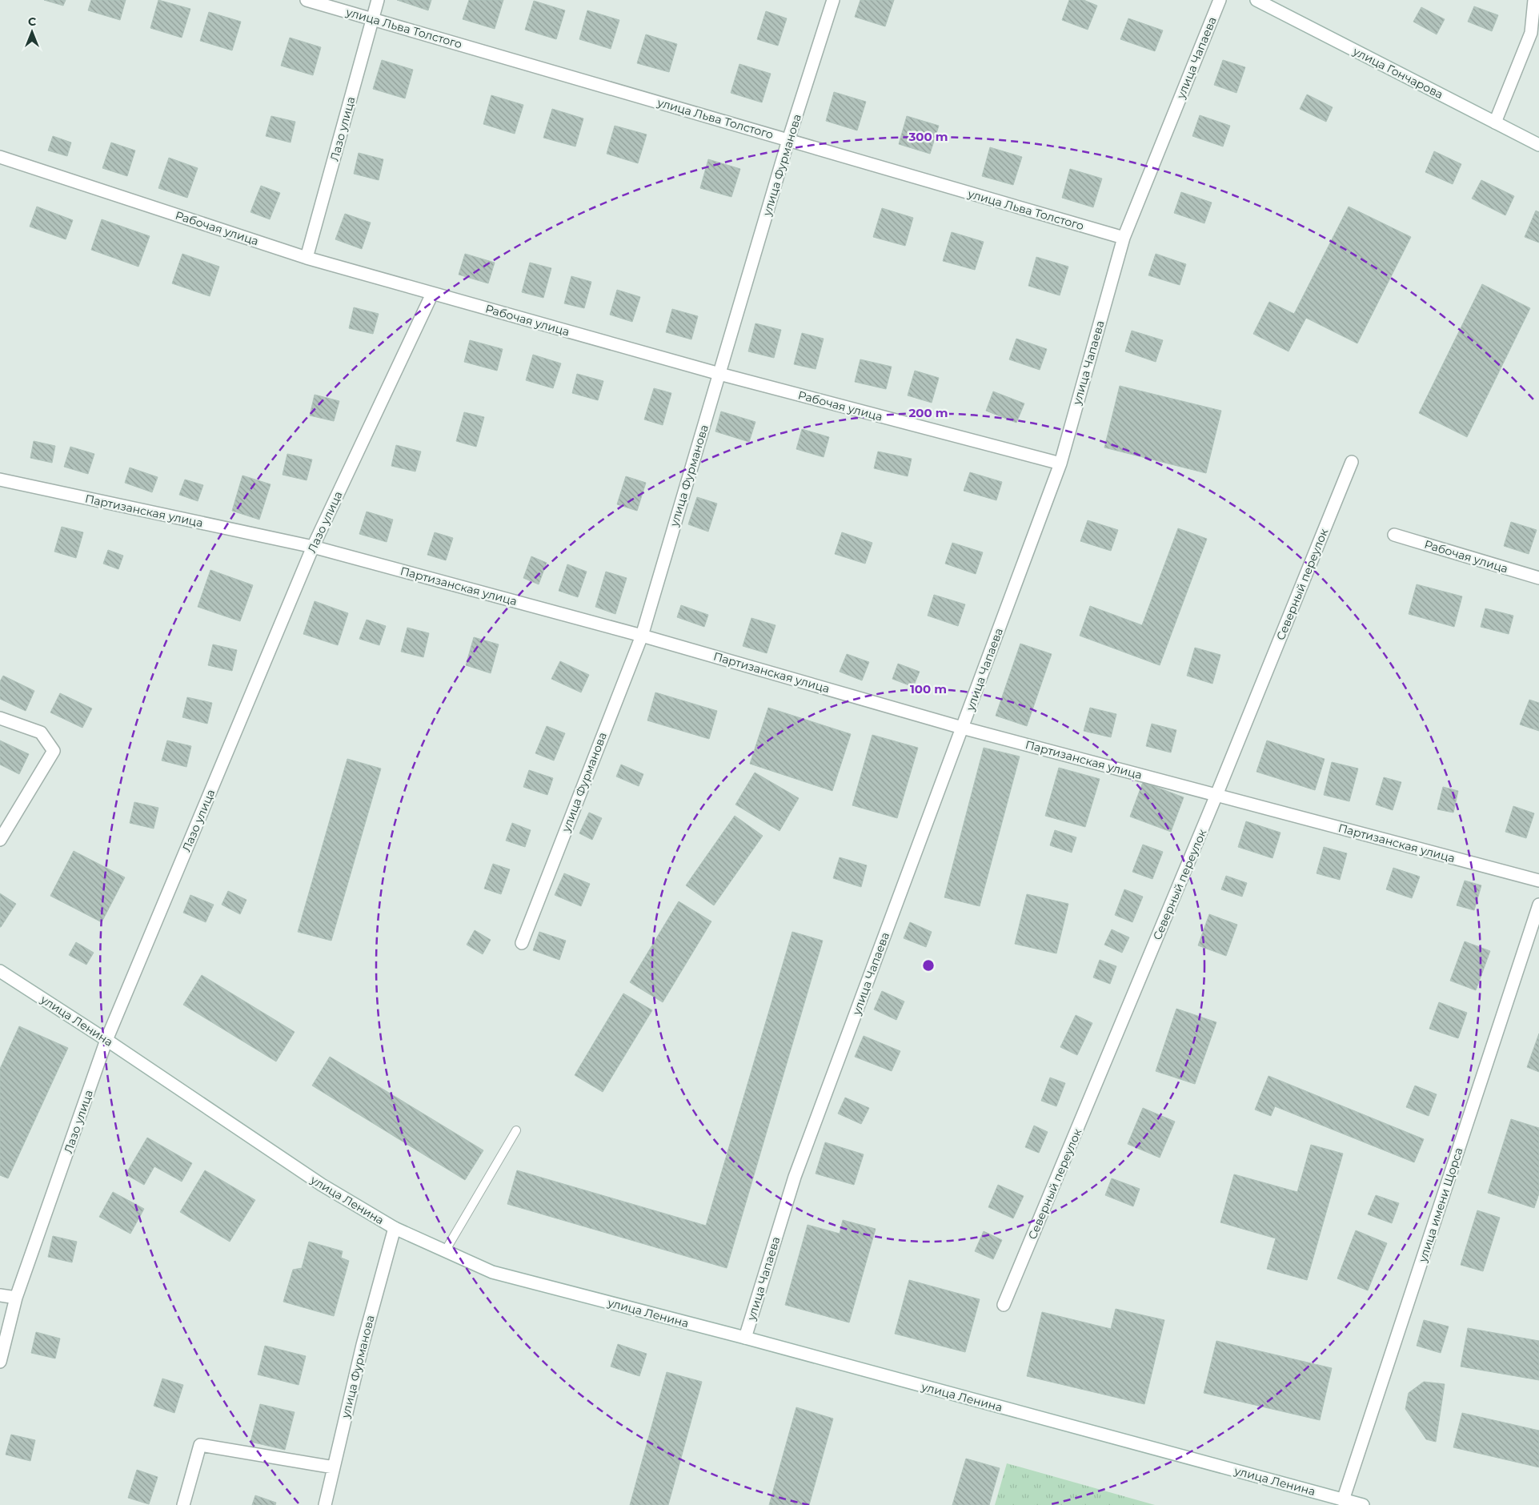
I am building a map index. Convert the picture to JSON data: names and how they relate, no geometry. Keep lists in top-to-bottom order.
{
  "streets": {
    "street": [
      "улица Льва Толстого",
      "улица Чапаева",
      "улица Гончарова",
      "Лазо улица",
      "улица Фурманова",
      "Рабочая улица",
      "Партизанская улица",
      "Северный переулок",
      "улица Ленина",
      "улица имени Щорса"
    ]
  },
  "crossings": [
    ["улица Льва Толстого", "улица Чапаева"],
    ["улица Льва Толстого", "Лазо улица"],
    ["улица Льва Толстого", "улица Фурманова"],
    ["улица Чапаева", "Рабочая улица"],
    ["улица Чапаева", "Партизанская улица"],
    ["улица Чапаева", "улица Ленина"],
    ["Лазо улица", "Рабочая улица"],
    ["Лазо улица", "Партизанская улица"],
    ["Лазо улица", "улица Ленина"],
    ["улица Фурманова", "Рабочая улица"],
    ["улица Фурманова", "Партизанская улица"],
    ["улица Фурманова", "улица Ленина"],
    ["Партизанская улица", "Северный переулок"],
    ["улица Ленина", "улица имени Щорса"]
  ],
  "north": "top",
  "rings": ["300 m", "200 m", "100 m"]
}
